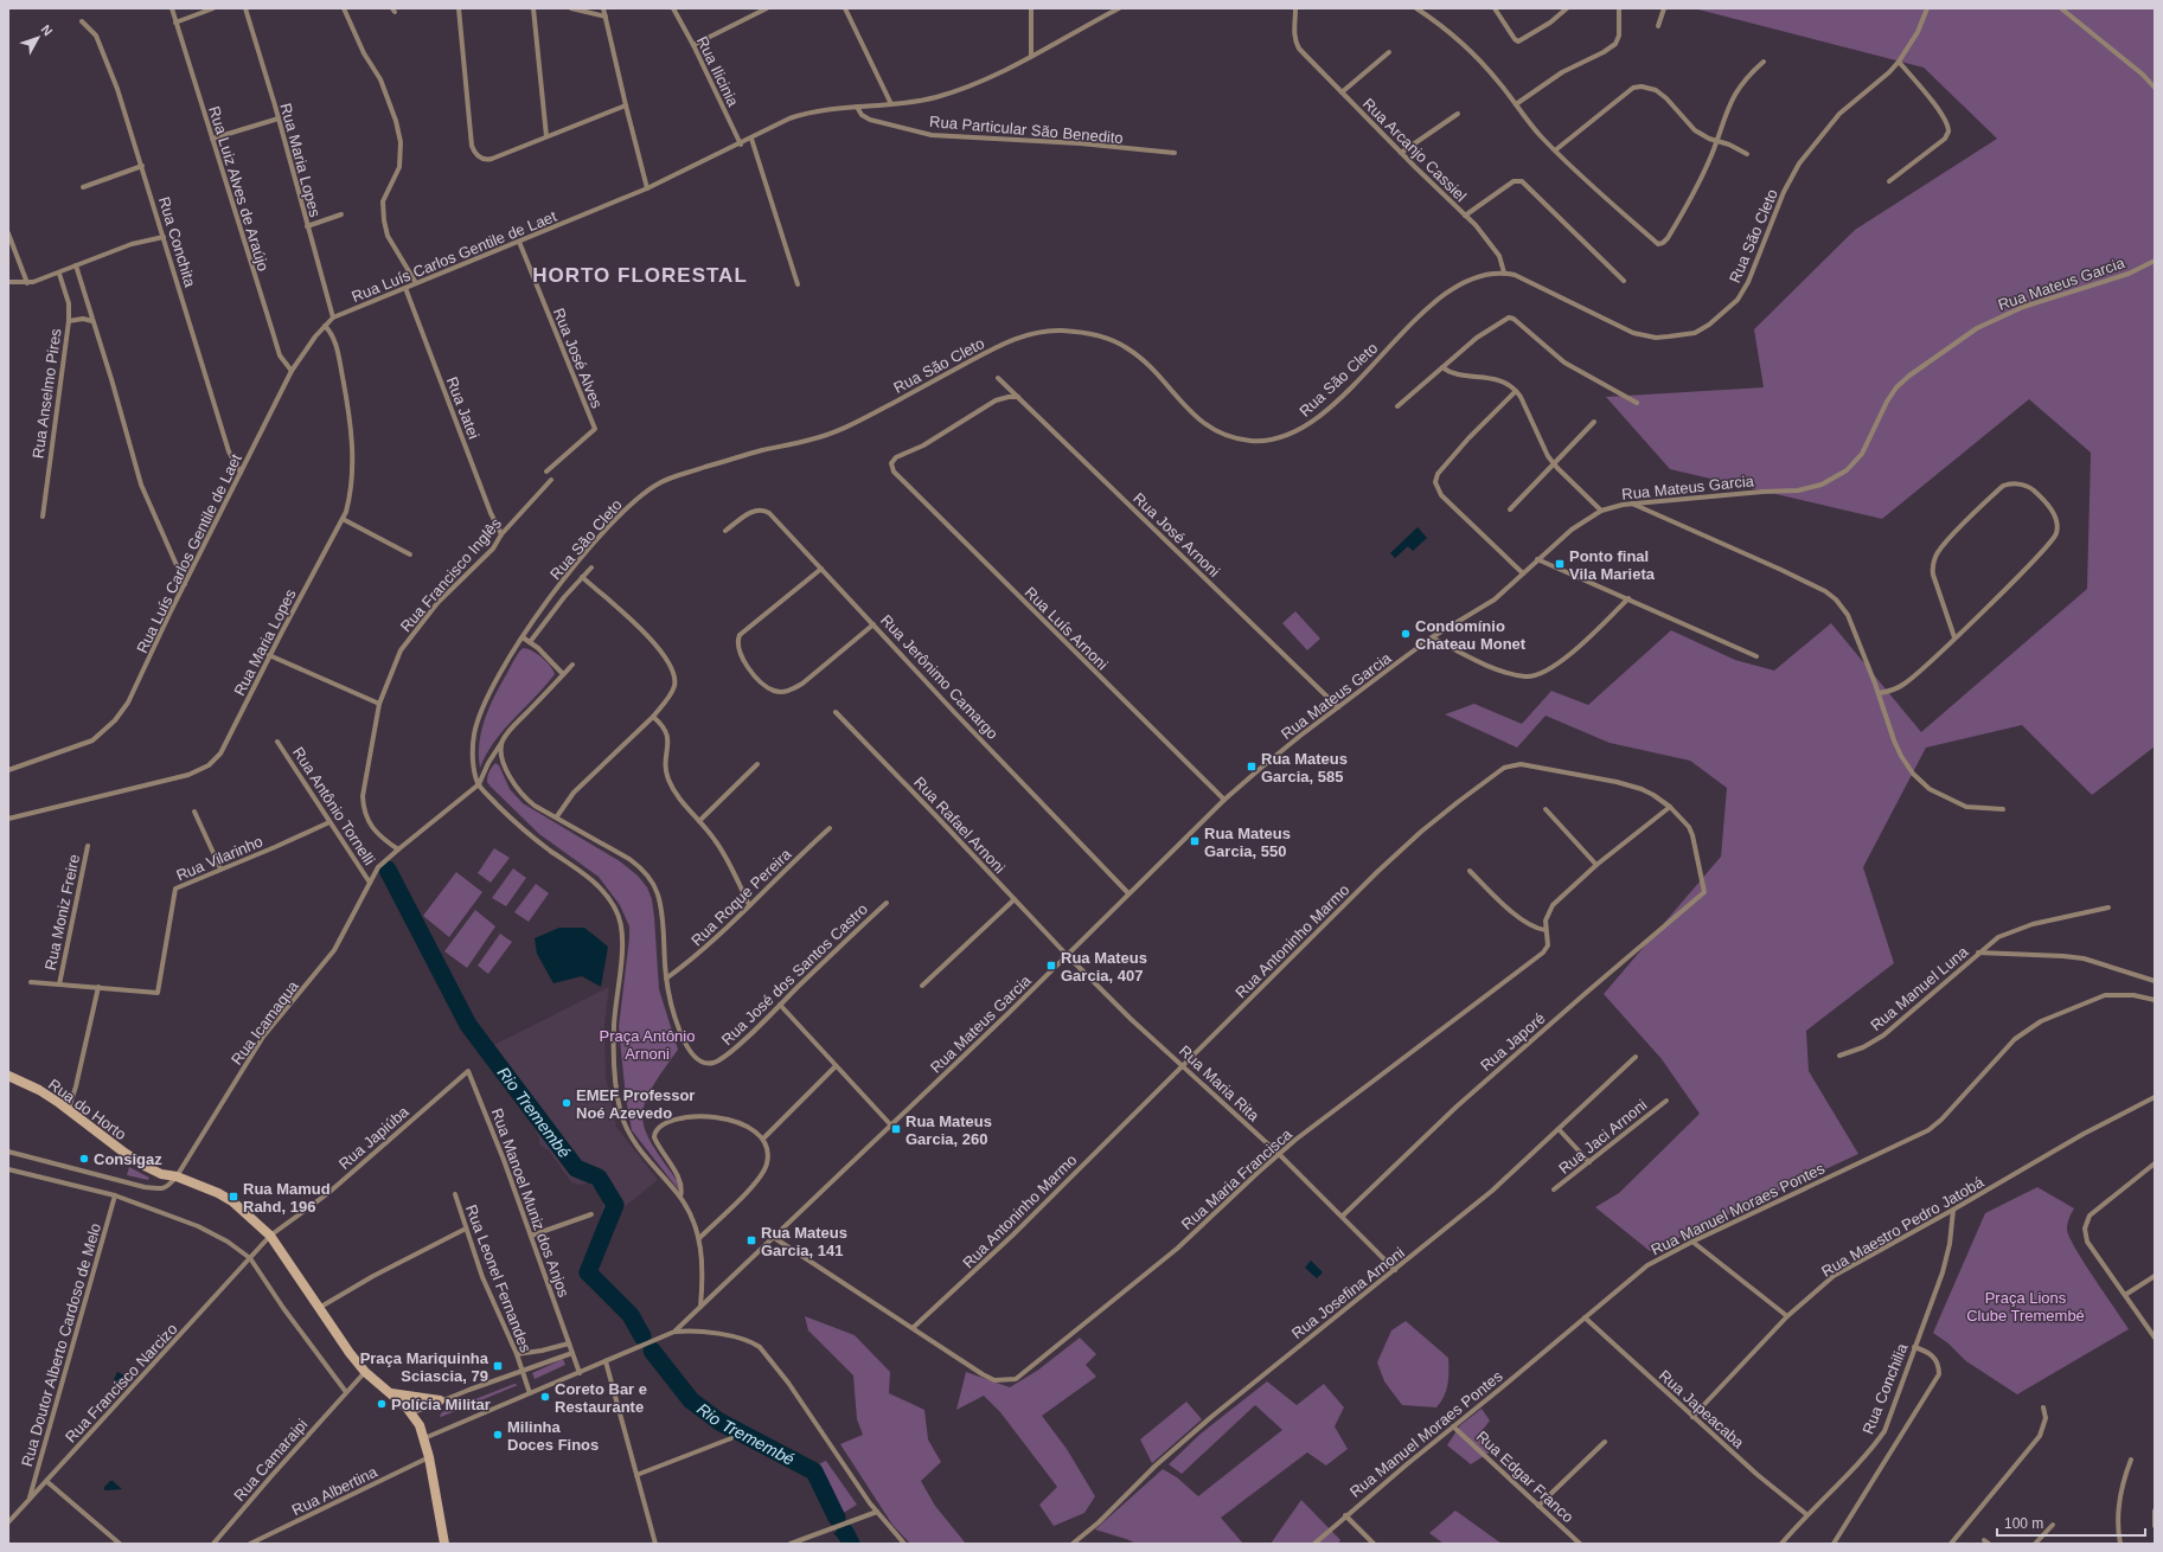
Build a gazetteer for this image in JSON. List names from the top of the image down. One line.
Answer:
{"streets":{"main road":["Rua do Horto"],"street":["Rua Ilicinia","Rua Particular São Benedito","Rua Arcanjo Cassiel","Rua Maria Lopes","Rua Luiz Alves de Araújo","Rua São Cleto","Rua Conchita","Rua Luís Carlos Gentile de Laet","Rua Mateus Garcia","Rua José Alves","Rua Anselmo Pires","Rua Jatei","Rua José Arnoni","Rua Francisco Inglês","Rua Luís Arnoni","Rua Jerônimo Camargo","Rua Antônio Tornelli","Rua Rafael Arnoni","Rua Vilarinho","Rua Roque Pereira","Rua Moniz Freire","Rua Antoninho Marmo","Rua José dos Santos Castro","Rua Manuel Luna","Rua Icamaqua","Rua Japoré","Rua Maria Rita","Rua Jaci Arnoni","Rua Japiúba","Rua Maria Francisca","Rua Manoel Muniz dos Anjos","Rua Manuel Moraes Pontes","Rua Maestro Pedro Jatobá","Rua Leonel Fernandes","Rua Josefina Arnoni","Rua Doutor Alberto Cardoso de Melo","Rua Francisco Narcizo","Rua Conchilia","Rua Japeacaba","Rua Camaraipi","Rua Edgar Franco","Rua Albertina"]},"crossings":[["Rua Ilicinia","Rua Luís Carlos Gentile de Laet"],["Rua Particular São Benedito","Rua Luís Carlos Gentile de Laet"],["Rua Arcanjo Cassiel","Rua São Cleto"],["Rua Maria Lopes","Rua Luís Carlos Gentile de Laet"],["Rua Luiz Alves de Araújo","Rua Luís Carlos Gentile de Laet"],["Rua São Cleto","Rua Icamaqua"],["Rua Conchita","Rua Luís Carlos Gentile de Laet"],["Rua Luís Carlos Gentile de Laet","Rua José Alves"],["Rua Luís Carlos Gentile de Laet","Rua Jatei"],["Rua Mateus Garcia","Rua José Arnoni"],["Rua Mateus Garcia","Rua Luís Arnoni"],["Rua Mateus Garcia","Rua Jerônimo Camargo"],["Rua Mateus Garcia","Rua Rafael Arnoni"],["Rua Mateus Garcia","Rua Maria Rita"],["Rua Mateus Garcia","Rua Maria Francisca"],["Rua Mateus Garcia","Rua Manoel Muniz dos Anjos"],["Rua Mateus Garcia","Rua Leonel Fernandes"],["Rua Jatei","Rua Francisco Inglês"],["Rua José Arnoni","Rua Luís Arnoni"],["Rua Francisco Inglês","Rua Icamaqua"],["Rua Antônio Tornelli","Rua Vilarinho"],["Rua Antônio Tornelli","Rua Icamaqua"],["Rua Rafael Arnoni","Rua Maria Rita"],["Rua Roque Pereira","Rua José dos Santos Castro"],["Rua Antoninho Marmo","Rua Japoré"],["Rua Antoninho Marmo","Rua Maria Rita"],["Rua Antoninho Marmo","Rua Maria Francisca"],["Rua Icamaqua","Rua do Horto"],["Rua Japoré","Rua Maria Rita"],["Rua Maria Rita","Rua Maria Francisca"],["Rua Maria Rita","Rua Josefina Arnoni"],["Rua do Horto","Rua Japiúba"],["Rua do Horto","Rua Camaraipi"],["Rua Japiúba","Rua Manoel Muniz dos Anjos"],["Rua Japiúba","Rua Francisco Narcizo"],["Rua Manuel Moraes Pontes","Rua Japeacaba"],["Rua Manuel Moraes Pontes","Rua Edgar Franco"],["Rua Maestro Pedro Jatobá","Rua Conchilia"],["Rua Maestro Pedro Jatobá","Rua Japeacaba"],["Rua Doutor Alberto Cardoso de Melo","Rua Francisco Narcizo"],["Rua Conchilia","Rua Japeacaba"]],"districts":["HORTO FLORESTAL"],"water":["Rio Tremembé"],"parks":["Praça Antônio Arnoni","Praça Lions Clube Tremembé"],"places":{"transit":["Ponto final Vila Marieta","Rua Mateus Garcia, 585","Rua Mateus Garcia, 550","Rua Mateus Garcia, 407","Rua Mateus Garcia, 260","Rua Mamud Rahd, 196","Rua Mateus Garcia, 141","Praça Mariquinha Sciascia, 79"],"other":["Condomínio Chateau Monet","EMEF Professor Noé Azevedo","Consigaz","Coreto Bar e Restaurante","Polícia Militar","Milinha Doces Finos"]},"scale_bar":"100 m","north":"top right"}
